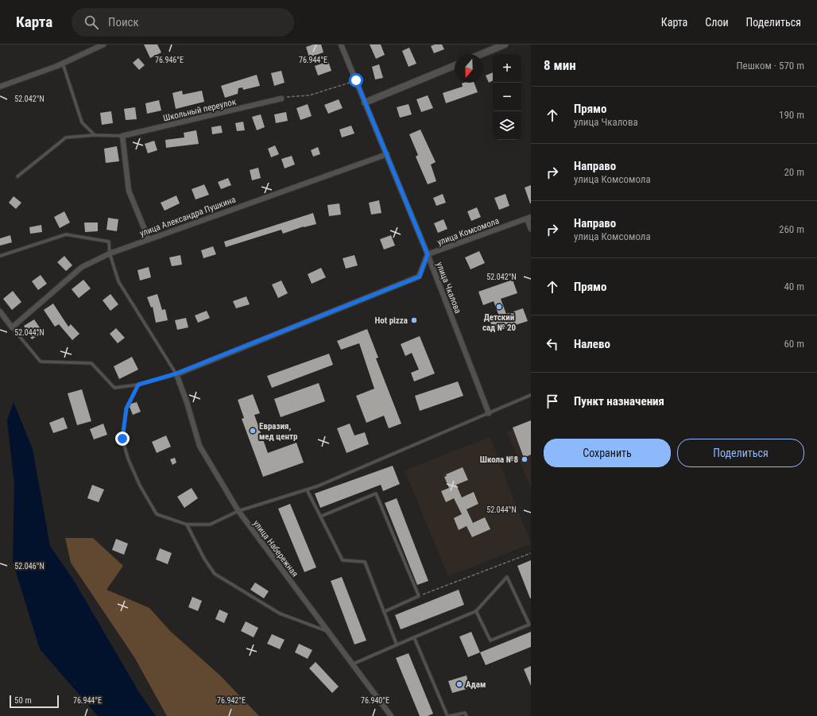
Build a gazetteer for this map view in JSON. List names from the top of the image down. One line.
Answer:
{"streets":{"street":["Школьный переулок","улица Александра Пушкина","улица Комсомола","улица Чкалова","улица Набережная"]},"crossings":[["улица Александра Пушкина","улица Чкалова"],["улица Комсомола","улица Чкалова"]],"places":["Детский сад № 20","Hot pizza","Евразия, мед центр","Школа №8","Адам"],"scale_bar":"50 m","north":"bottom","page":{"header":"Карта","search":"Поиск","nav":["Карта","Слои","Поделиться"],"heading":["8 мин","Пешком · 570 m"],"map_buttons":["+","−"],"list":[["Прямо","улица Чкалова","190 m"],["Направо","улица Комсомола","20 m"],["Направо","улица Комсомола","260 m"],["Прямо","40 m"],["Налево","60 m"],"Пункт назначения"],"buttons":["Сохранить","Поделиться"],"scale":"50 m"},"coordinates":["76.946°E","76.944°E","52.042°N","52.044°N","52.046°N","76.942°E","76.940°E"]}
